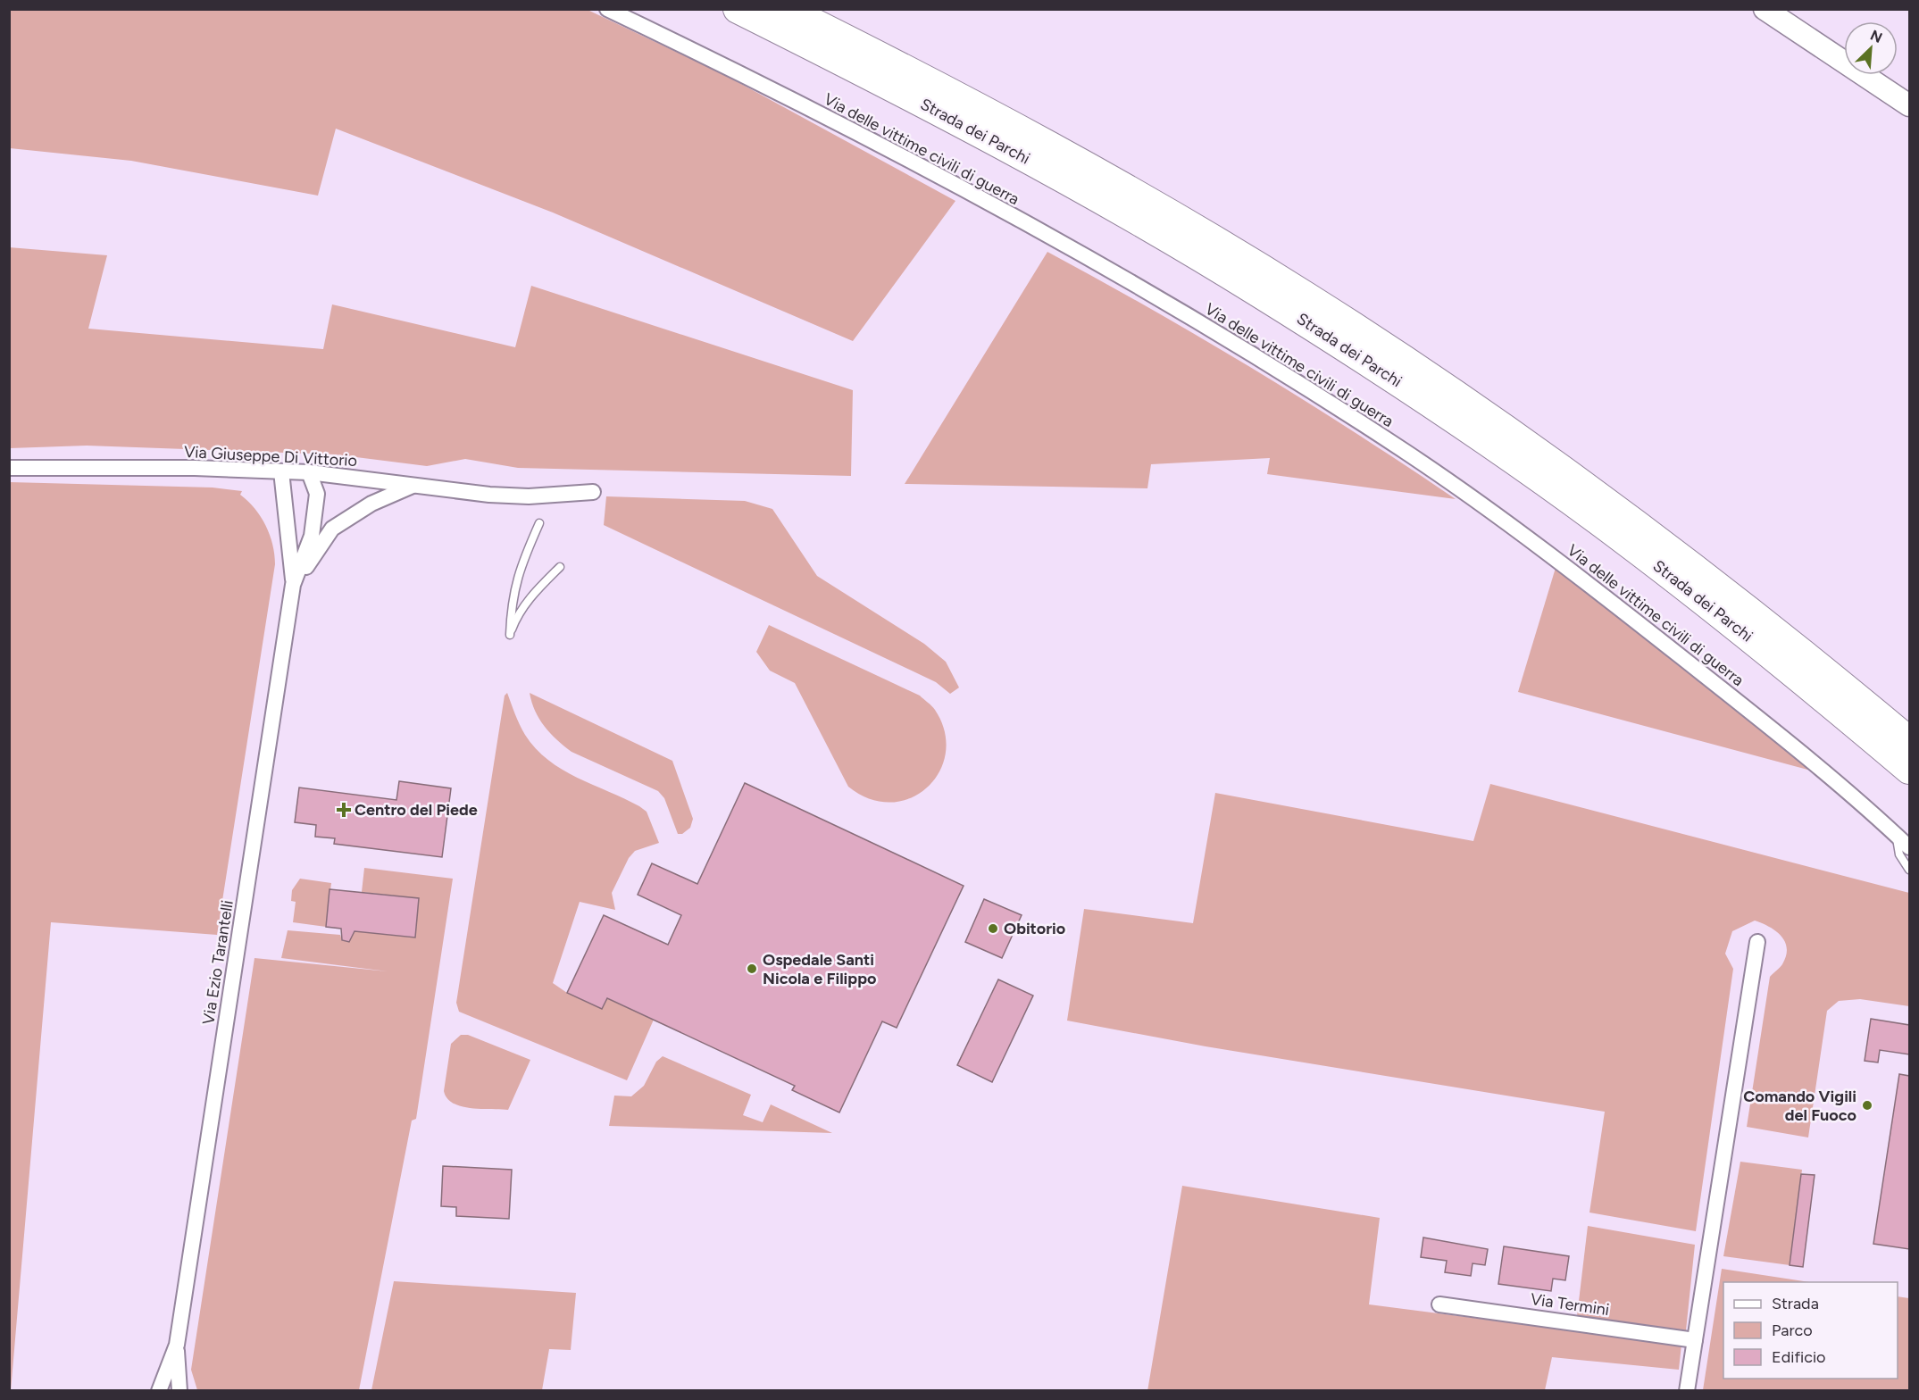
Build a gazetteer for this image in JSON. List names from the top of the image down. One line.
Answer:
{"streets":{"highway":["Strada dei Parchi"],"street":["Via delle vittime civili di guerra","Via Giuseppe Di Vittorio","Via Ezio Tarantelli","Via Termini"]},"places":{"health":["Centro del Piede"],"other":["Obitorio","Ospedale Santi Nicola e Filippo","Comando Vigili del Fuoco"]},"legend":["Strada","Parco","Edificio"],"north":"top right"}
